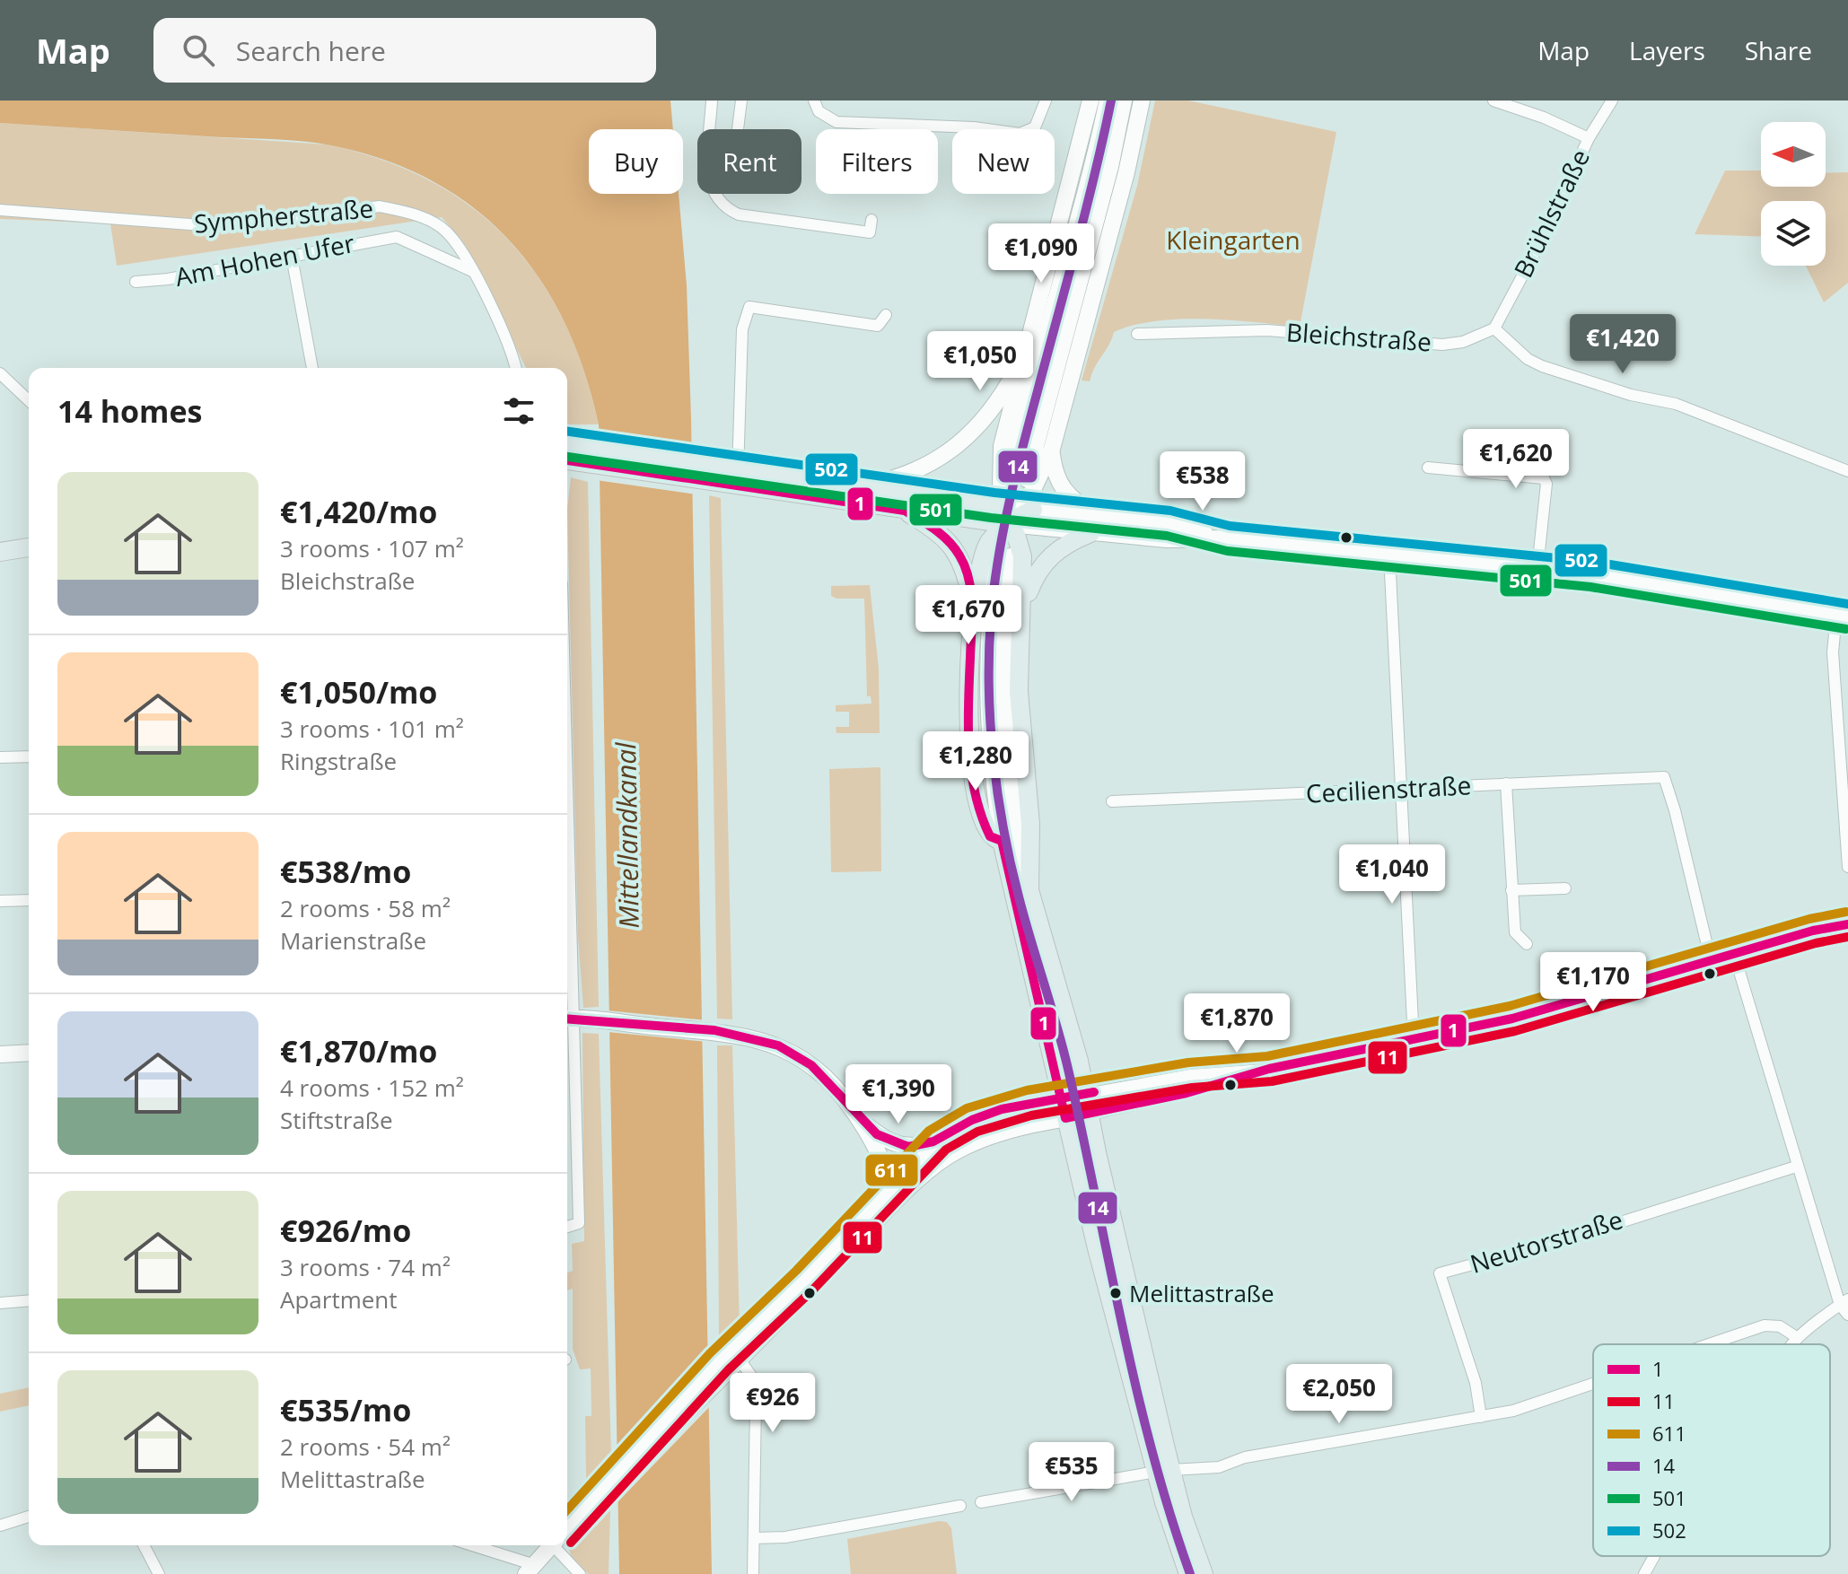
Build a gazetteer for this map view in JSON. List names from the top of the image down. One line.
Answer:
{"streets":{"street":["Brühlstraße","Sympherstraße","Am Hohen Ufer","Bleichstraße","Cecilienstraße","Neutorstraße"]},"crossings":[["Brühlstraße","Bleichstraße"],["Sympherstraße","Am Hohen Ufer"]],"water":["Mittellandkanal"],"parks":["Kleingarten"],"places":["Melittastraße"],"lines":["transit line 14","transit line 502","transit line 501","transit line 1","transit line 611","transit line 11"],"legend":["1","11","611","14","501","502"],"north":"left","page":{"header":"Map","search":"Search here","nav":["Map","Layers","Share"],"chip":["Buy","Rent","Filters","New"],"price":["€1,090","€1,420","€1,050","€1,620","€538","€1,670","€1,280","€1,040","€1,170","€1,870","€1,390","€2,050","€926","€535"],"heading":"14 homes","list":[{"name":"€1,420/mo","note":"3 rooms · 107 m² · Bleichstraße"},{"name":"€1,050/mo","note":"3 rooms · 101 m² · Ringstraße"},{"name":"€538/mo","note":"2 rooms · 58 m² · Marienstraße"},{"name":"€1,870/mo","note":"4 rooms · 152 m² · Stiftstraße"},{"name":"€926/mo","note":"3 rooms · 74 m² · Apartment"},{"name":"€535/mo","note":"2 rooms · 54 m² · Melittastraße"}]}}
